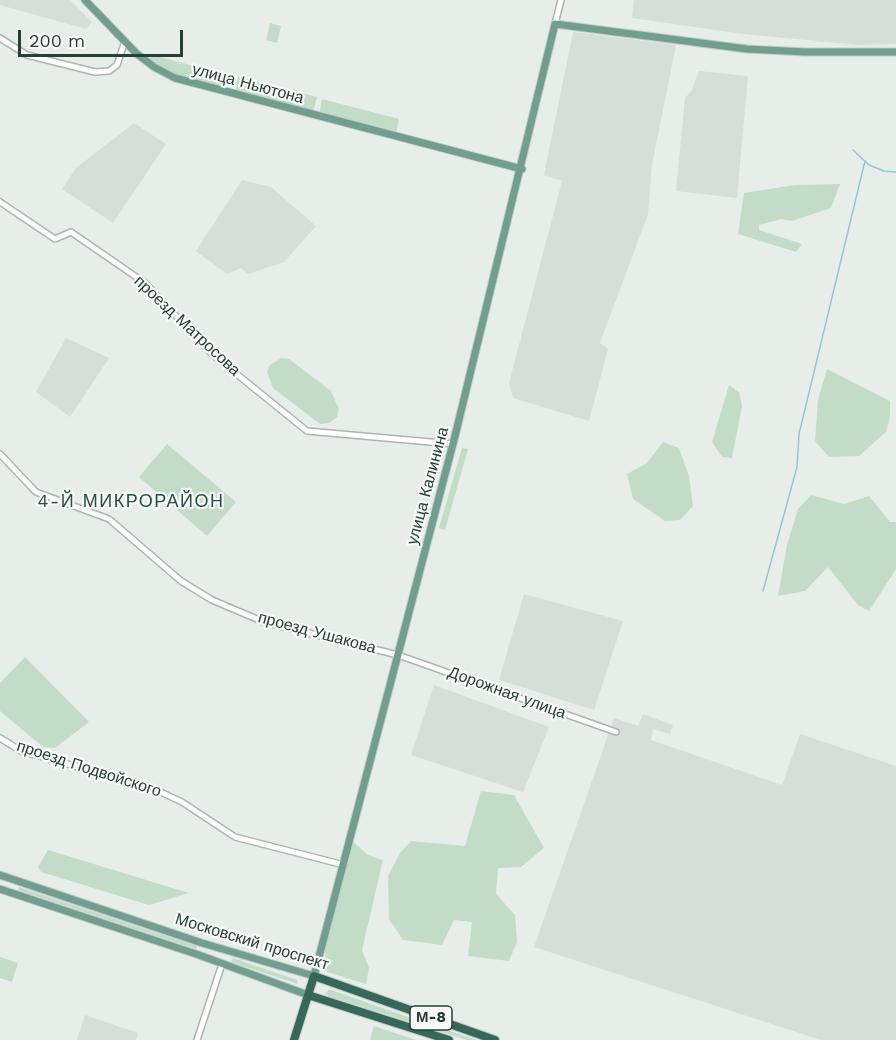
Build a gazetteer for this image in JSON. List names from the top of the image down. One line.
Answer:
{"streets":{"highway":["Московский проспект","М-8"],"main road":["улица Ньютона","улица Калинина"],"street":["проезд Матросова","проезд Ушакова","Дорожная улица","проезд Подвойского"]},"crossings":[["улица Ньютона","улица Калинина"],["проезд Матросова","улица Калинина"],["улица Калинина","проезд Ушакова"],["улица Калинина","Дорожная улица"],["улица Калинина","проезд Подвойского"],["улица Калинина","Московский проспект"],["проезд Ушакова","Дорожная улица"]],"districts":["4-Й МИКРОРАЙОН"],"scale_bar":"200 m"}
